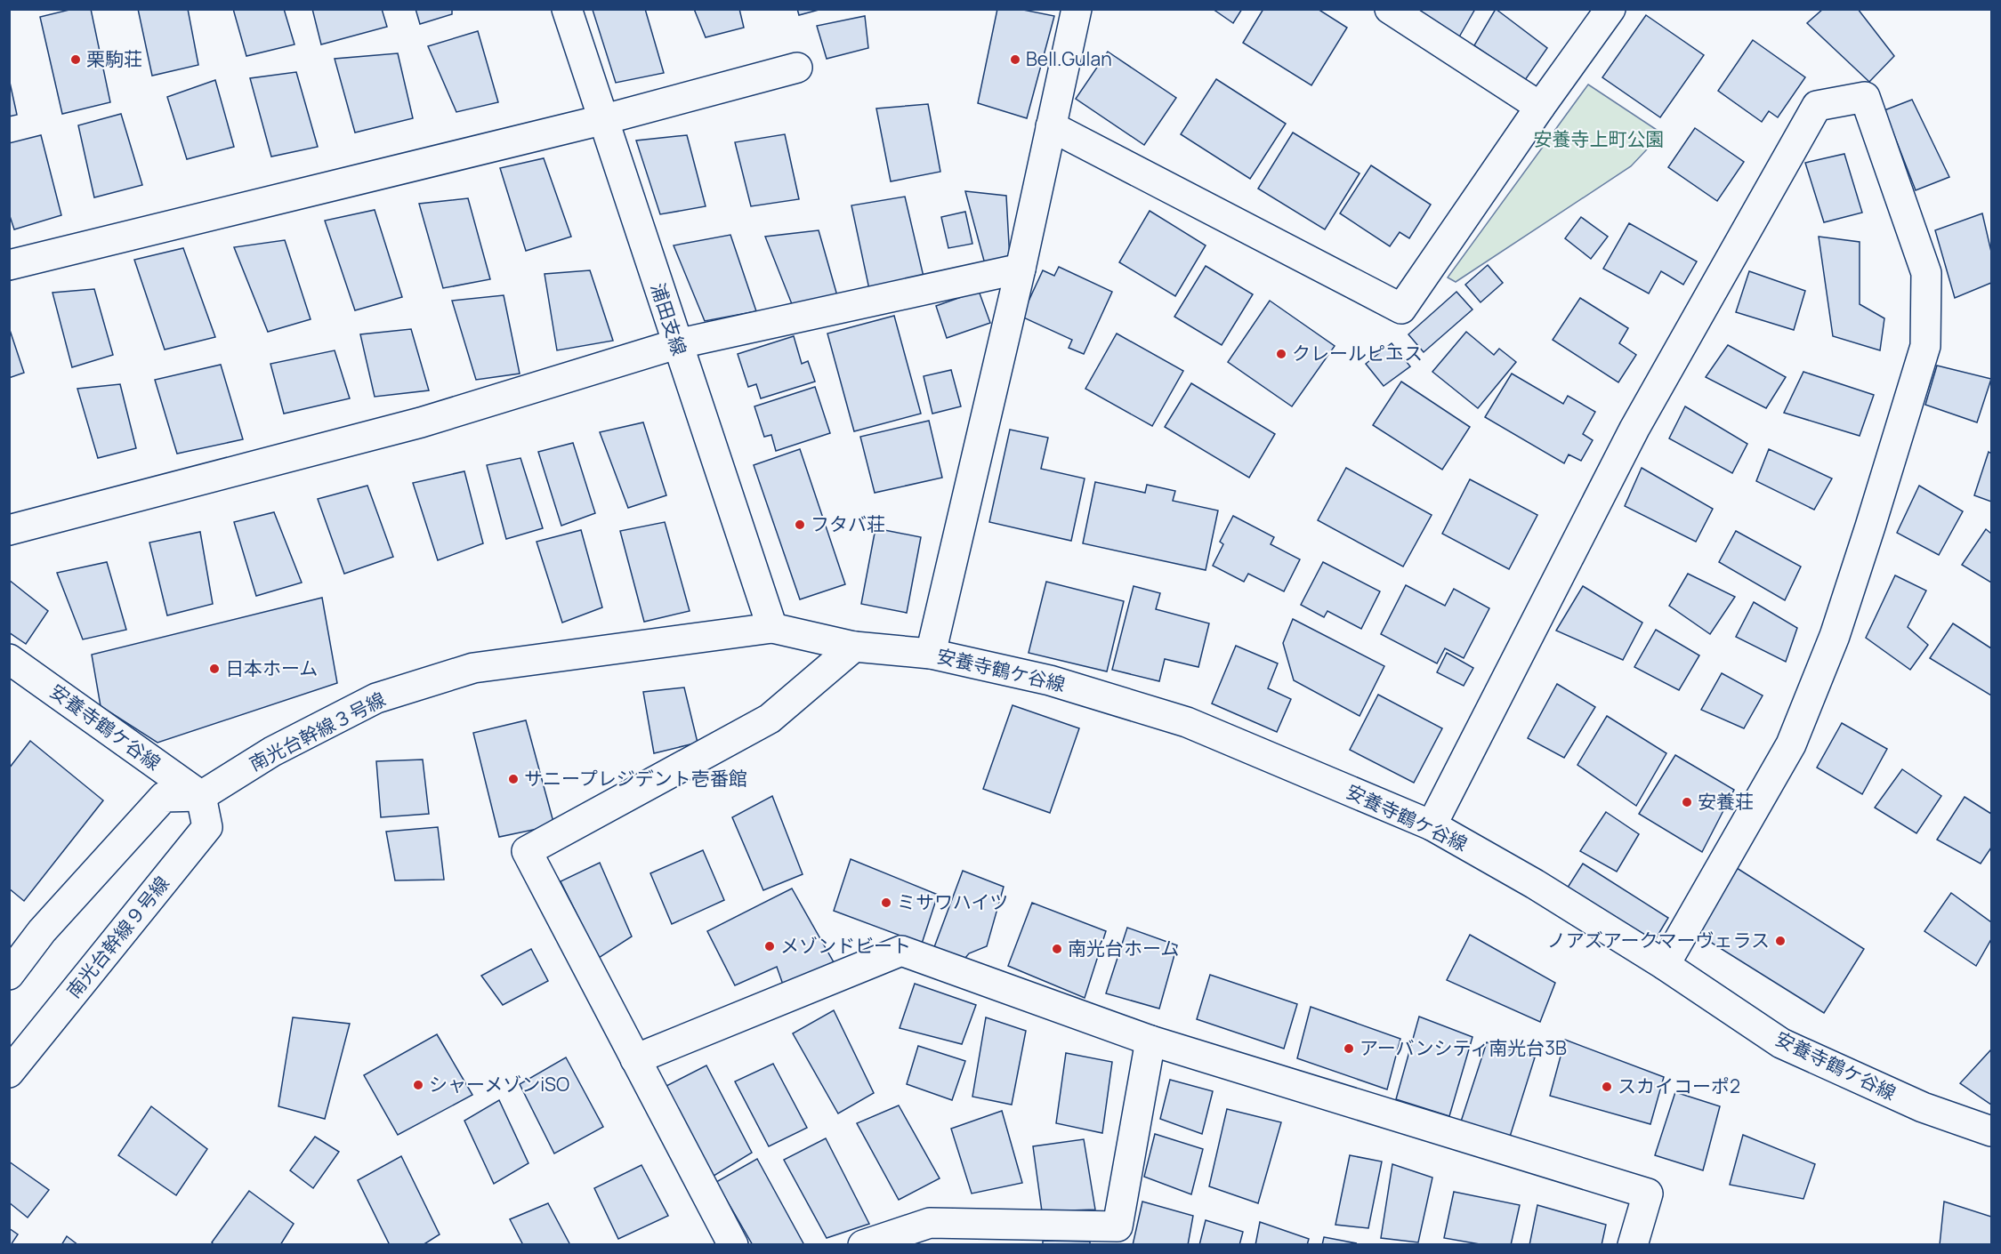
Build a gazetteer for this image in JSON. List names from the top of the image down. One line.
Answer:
{"streets":{"street":["浦田支線","安養寺鶴ケ谷線","南光台幹線３号線","南光台幹線９号線"]},"crossings":[["浦田支線","安養寺鶴ケ谷線"],["浦田支線","南光台幹線３号線"],["安養寺鶴ケ谷線","南光台幹線３号線"],["安養寺鶴ケ谷線","南光台幹線９号線"],["南光台幹線３号線","南光台幹線９号線"]],"parks":["安養寺上町公園"],"places":["栗駒荘","Bell.Gulan","クレールピエス","フタバ荘","日本ホーム","サニープレジデント壱番館","安養荘","ミサワハイツ","ノアズアークマーヴェラス","メゾンドビート","南光台ホーム","アーバンシティ南光台3B","シャーメゾンiSO","スカイコーポ2"]}
